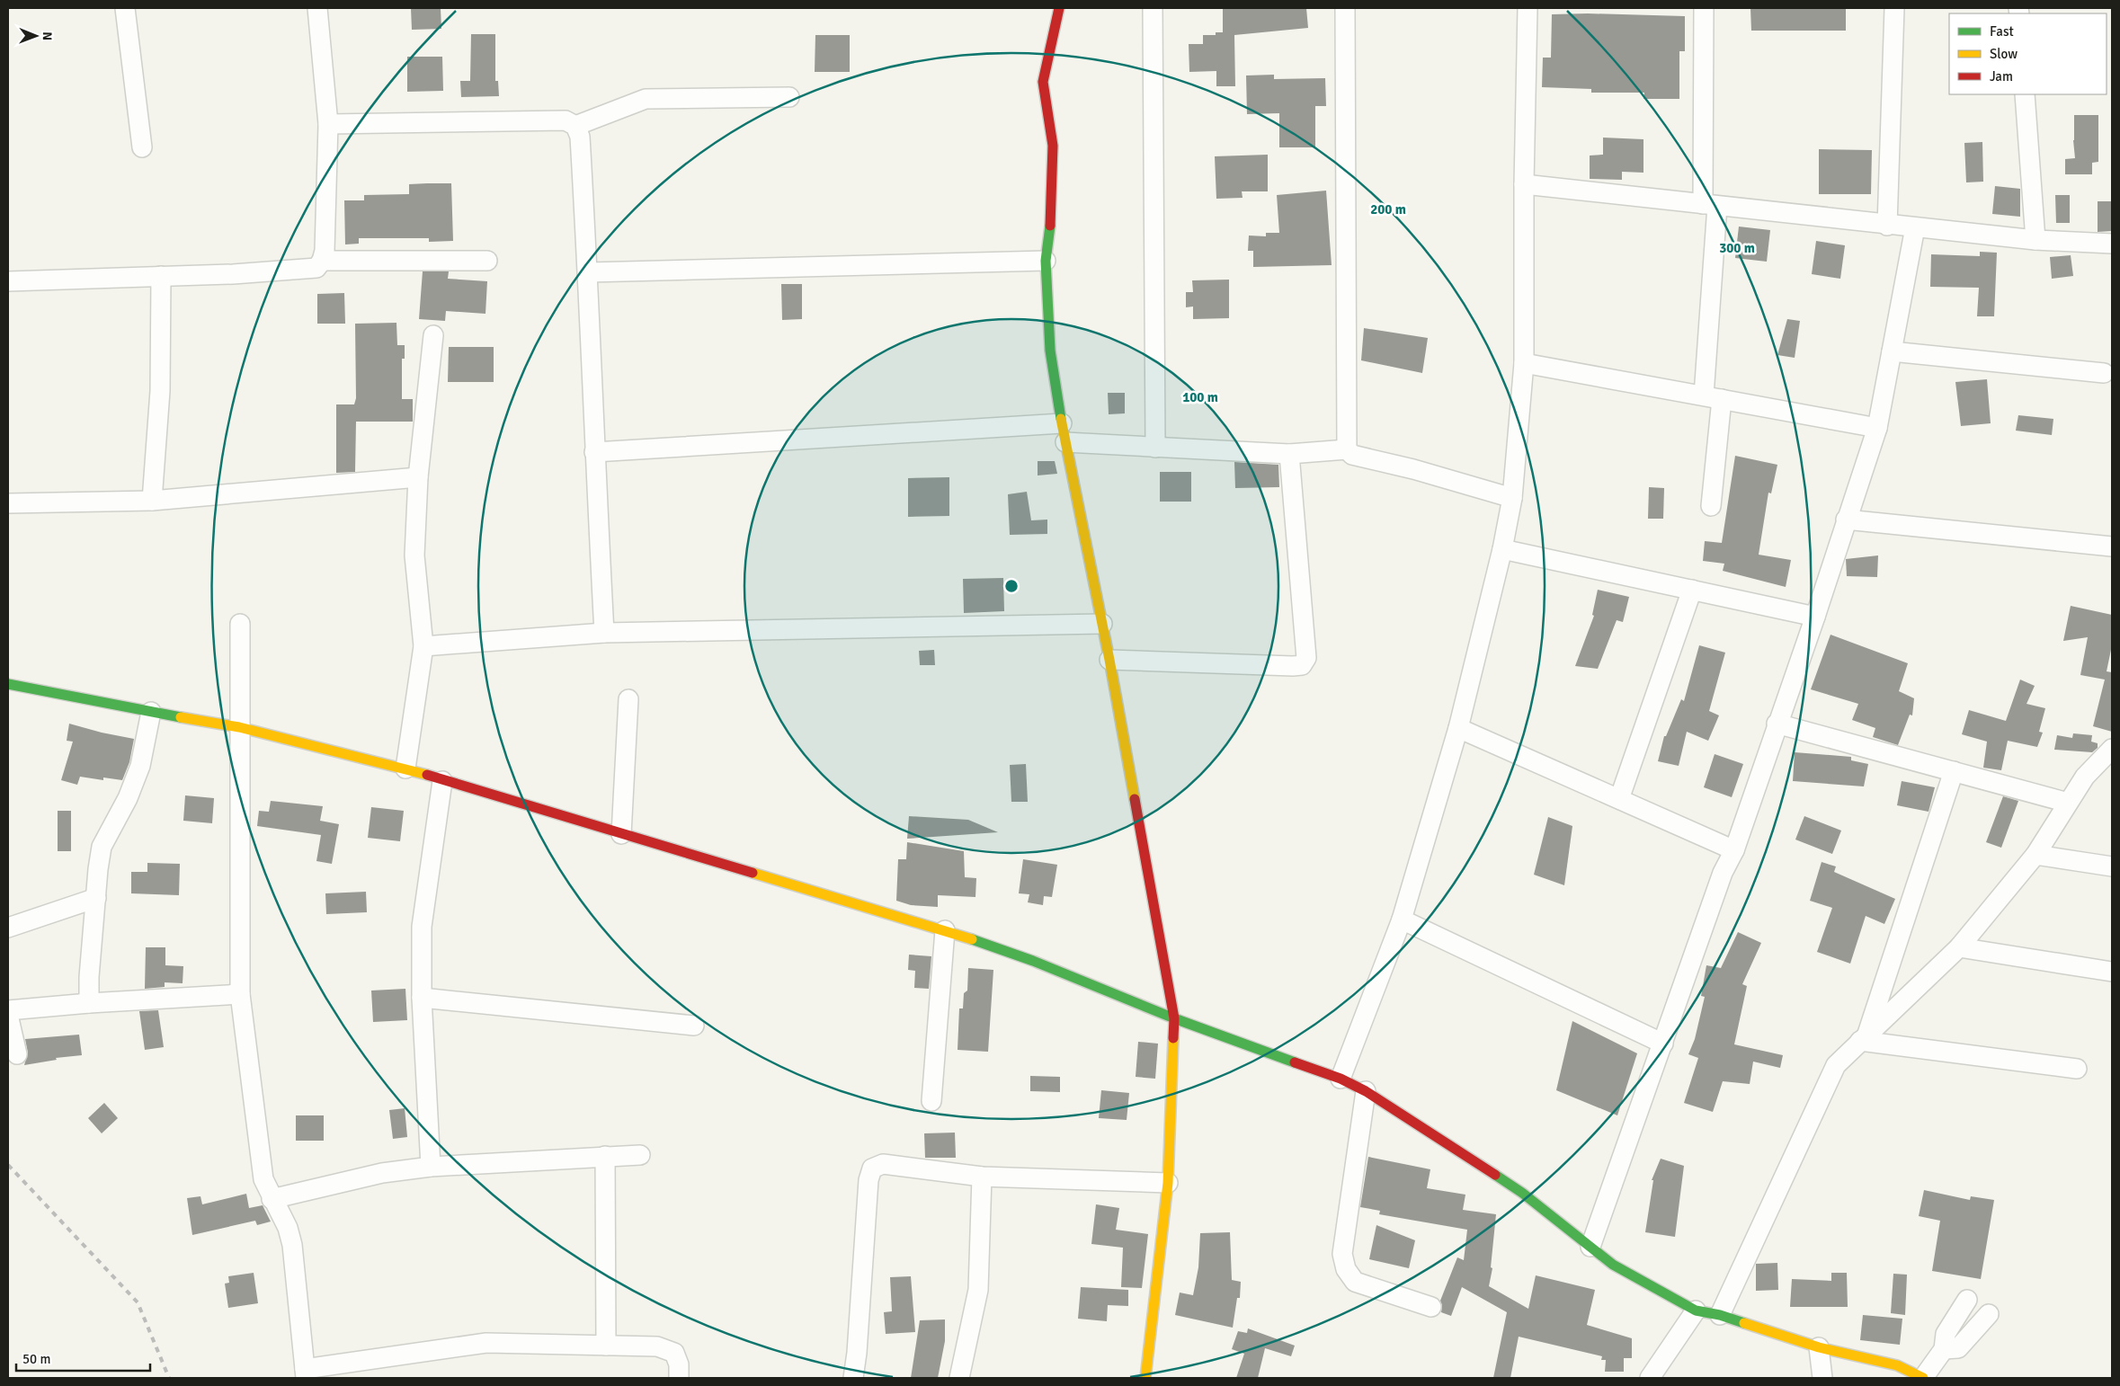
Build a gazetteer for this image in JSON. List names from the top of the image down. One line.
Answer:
{"legend":["Fast","Slow","Jam"],"scale_bar":"50 m","north":"right","rings":["200 m","300 m","100 m"]}
